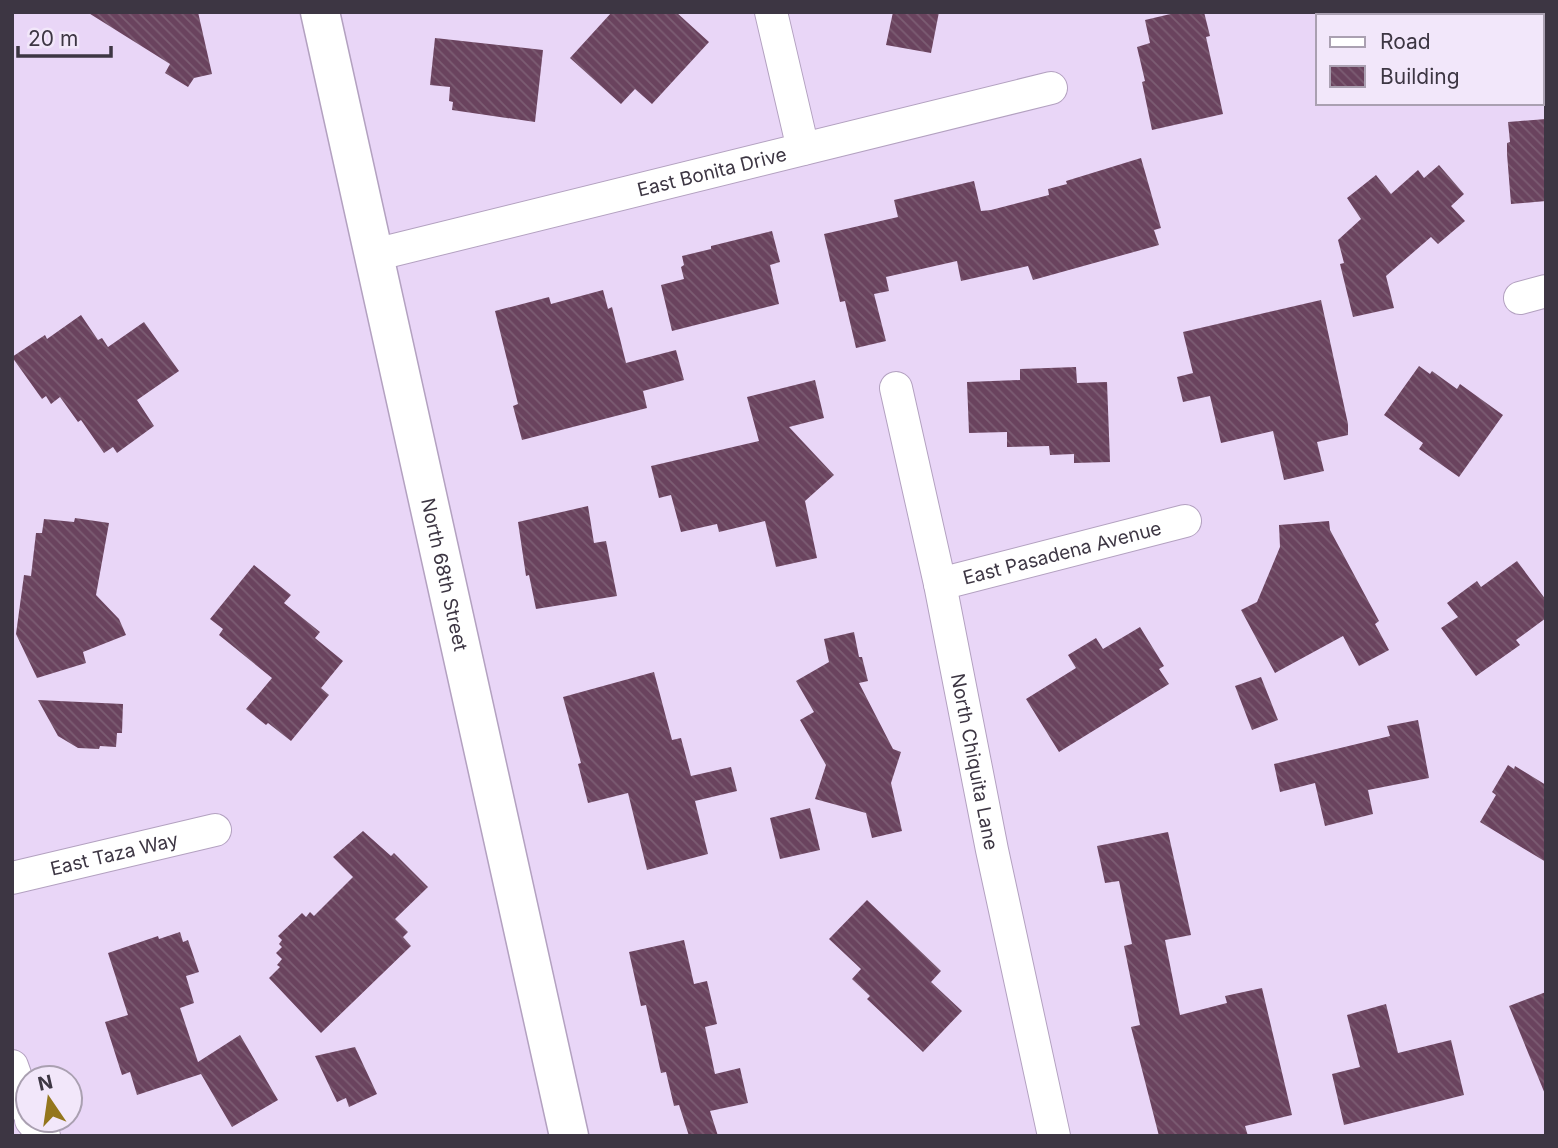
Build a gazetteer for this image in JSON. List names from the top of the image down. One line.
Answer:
{"streets":{"street":["East Bonita Drive","East Pasadena Avenue","North 68th Street","North Chiquita Lane","East Taza Way"]},"crossings":[["East Bonita Drive","North 68th Street"],["East Pasadena Avenue","North Chiquita Lane"]],"legend":["Road","Building"],"scale_bar":"20 m","north":"top"}
